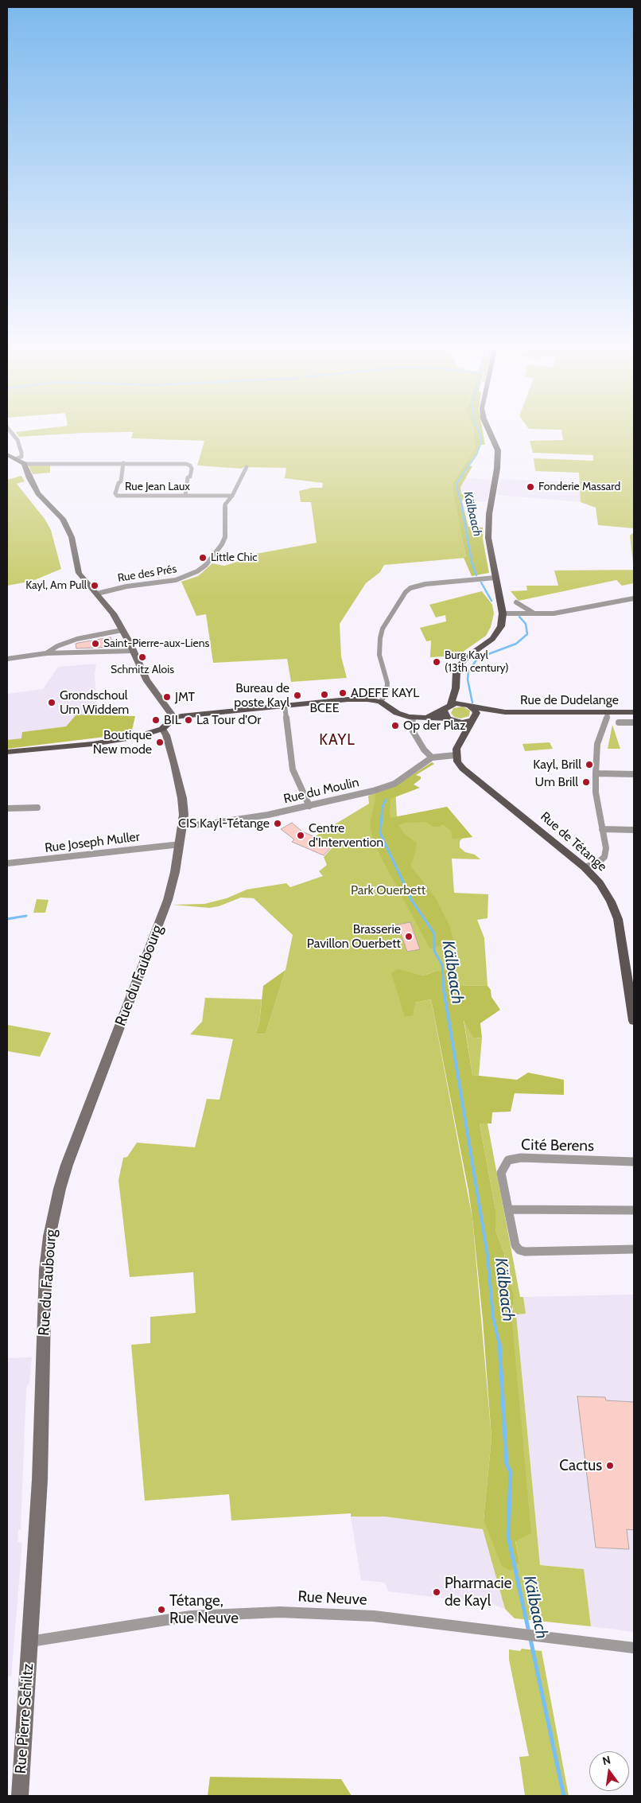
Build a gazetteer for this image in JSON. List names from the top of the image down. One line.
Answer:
{"streets":{"main road":["Rue de Dudelange","Rue de Tétange","Rue du Faubourg","Rue Pierre Schiltz"],"street":["Rue Jean Laux","Rue des Prés","Rue du Moulin","Rue Joseph Muller","Cité Berens","Rue Neuve"]},"crossings":[["Rue Jean Laux","Rue des Prés"],["Rue du Moulin","Rue de Tétange"],["Rue du Moulin","Rue du Faubourg"],["Rue Joseph Muller","Rue du Faubourg"],["Rue du Faubourg","Rue Neuve"],["Rue du Faubourg","Rue Pierre Schiltz"],["Rue Neuve","Rue Pierre Schiltz"]],"districts":["KAYL"],"water":["Kälbaach"],"parks":["Park Ouerbett"],"places":["Fonderie Massard","Little Chic","Kayl, Am Pull","Saint-Pierre-aux-Liens","Schmitz Alois","Burg Kayl (13th century)","ADEFE KAYL","BCEE","Bureau de poste Kayl","JMT","Grondschoul Um Widdem","BIL","La Tour d'Or","Op der Plaz","Boutique New mode","Kayl, Brill","Um Brill","CIS Kayl-Tétange","Centre d'Intervention","Brasserie Pavillon Ouerbett","Cactus","Pharmacie de Kayl","Tétange, Rue Neuve"],"north":"top"}
